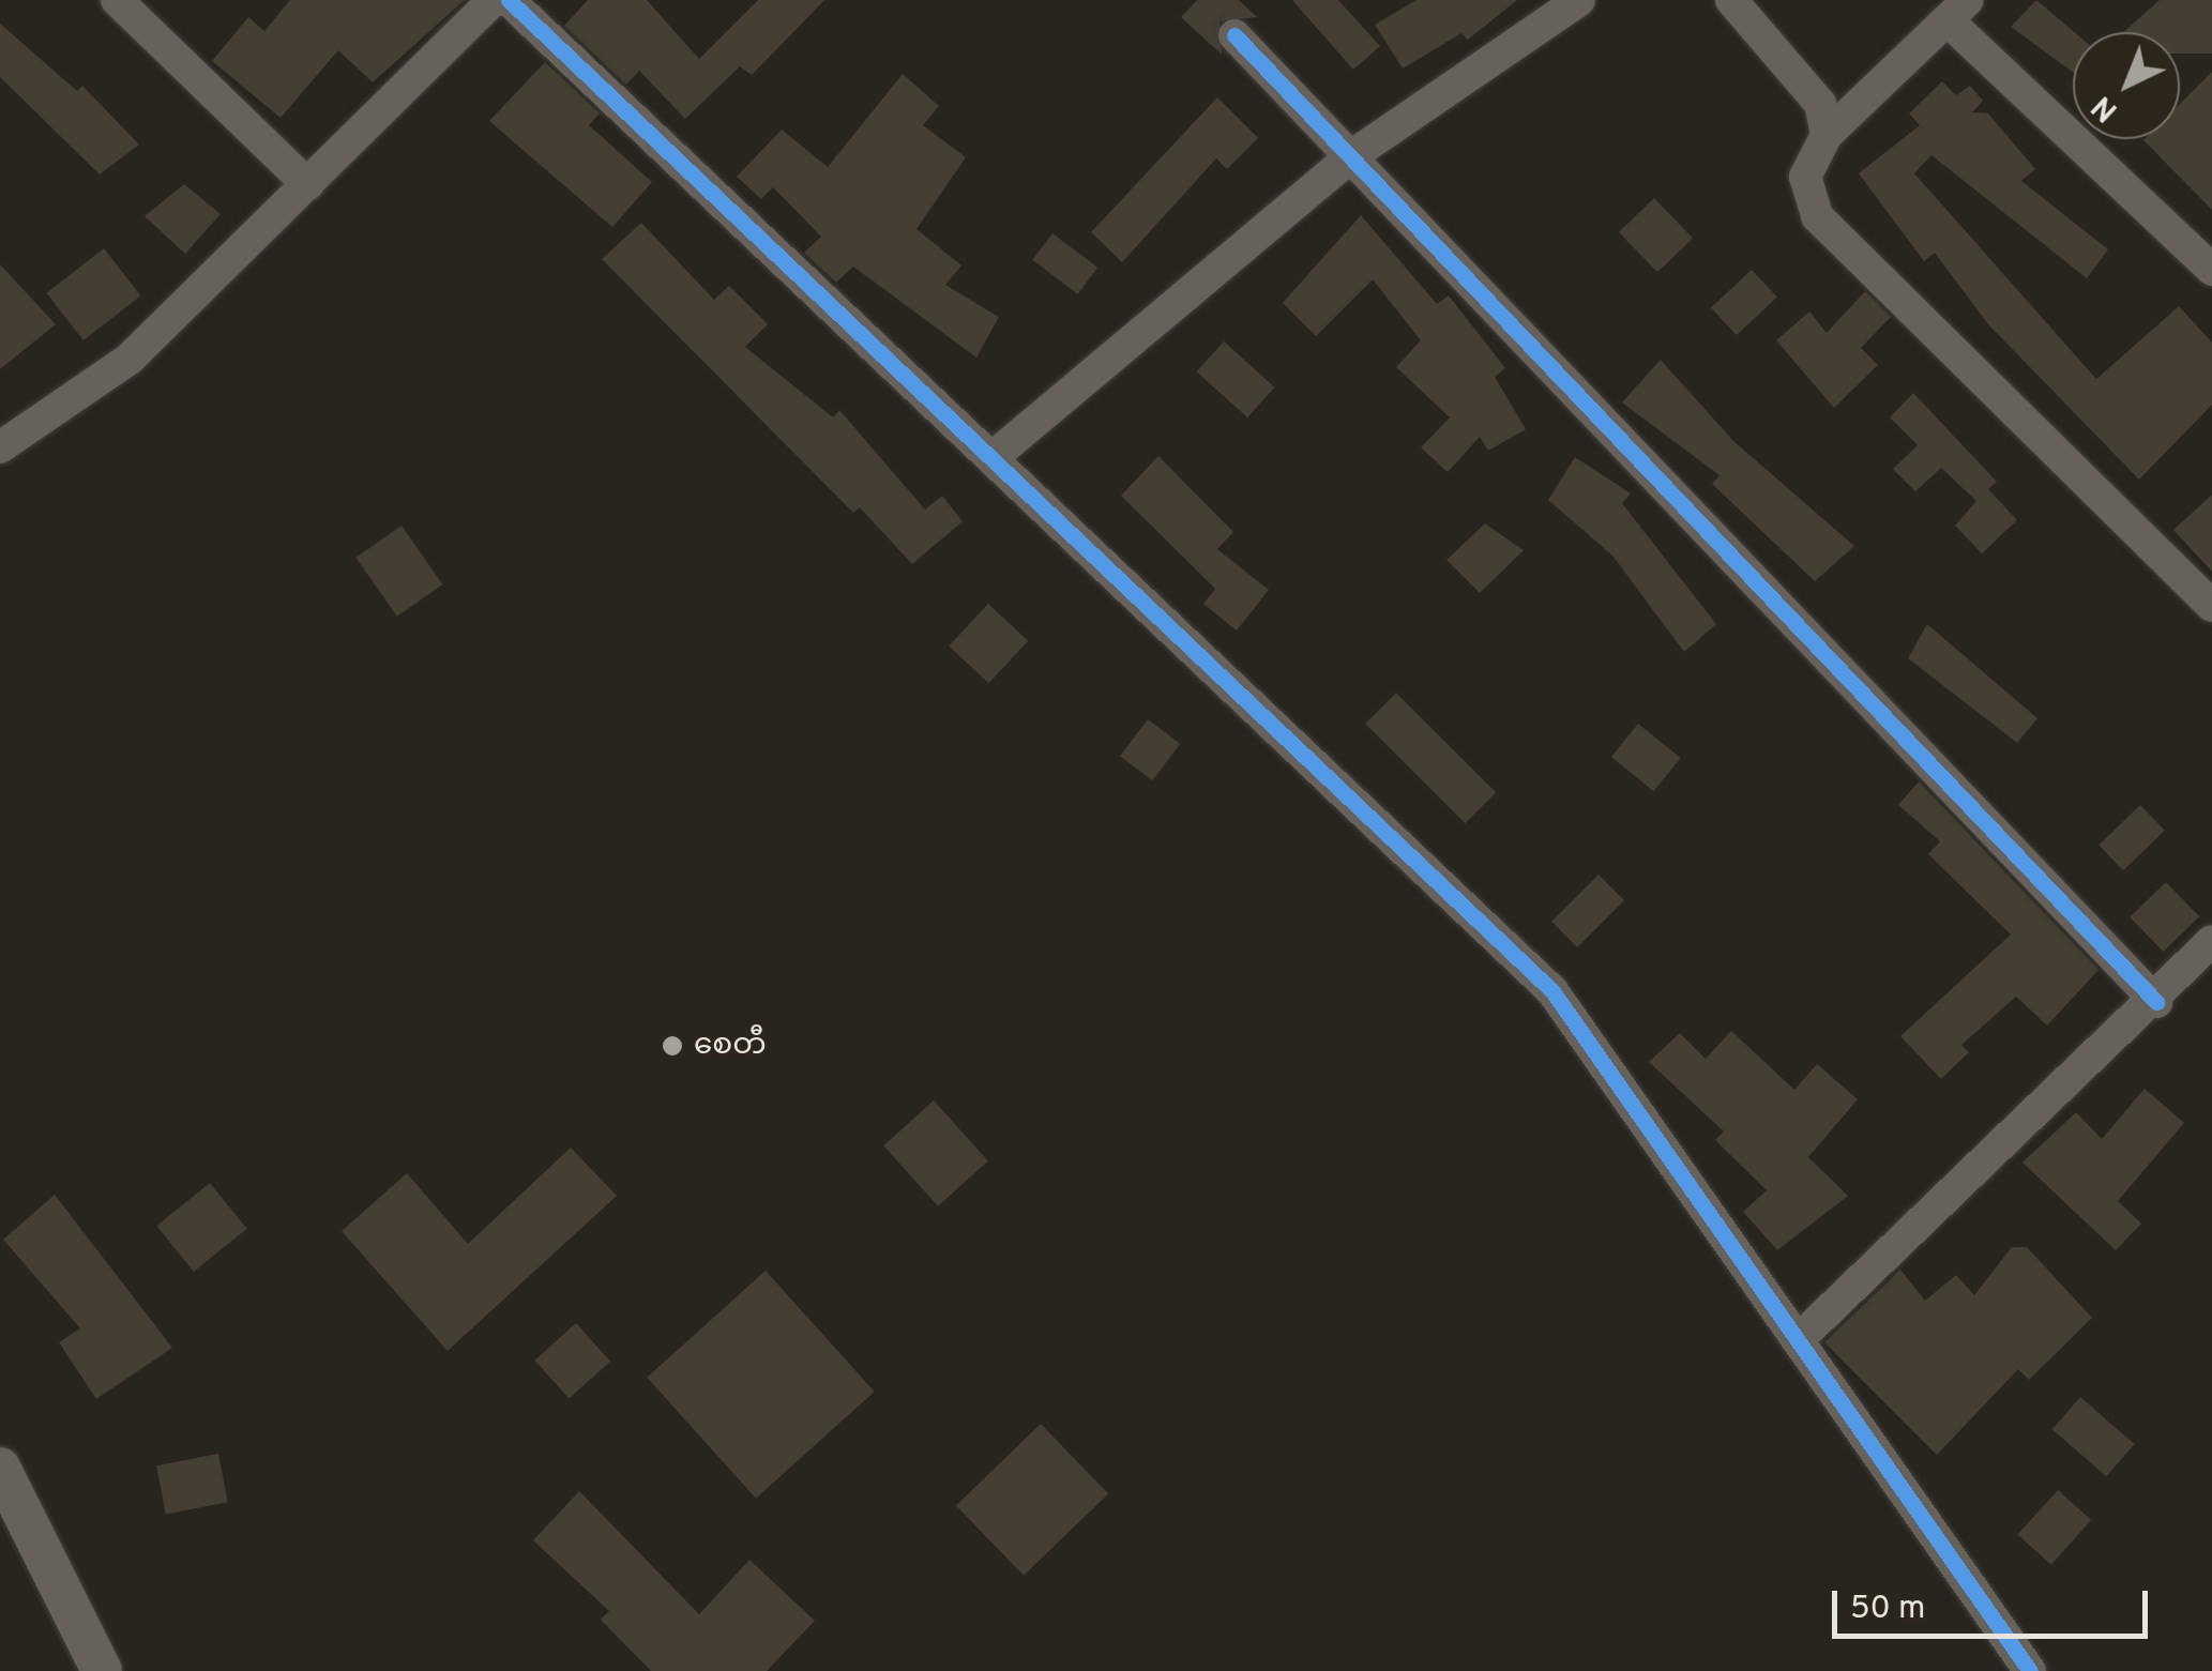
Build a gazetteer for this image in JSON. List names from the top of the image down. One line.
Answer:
{"places":["စေတီ"],"scale_bar":"50 m","north":"bottom left"}
